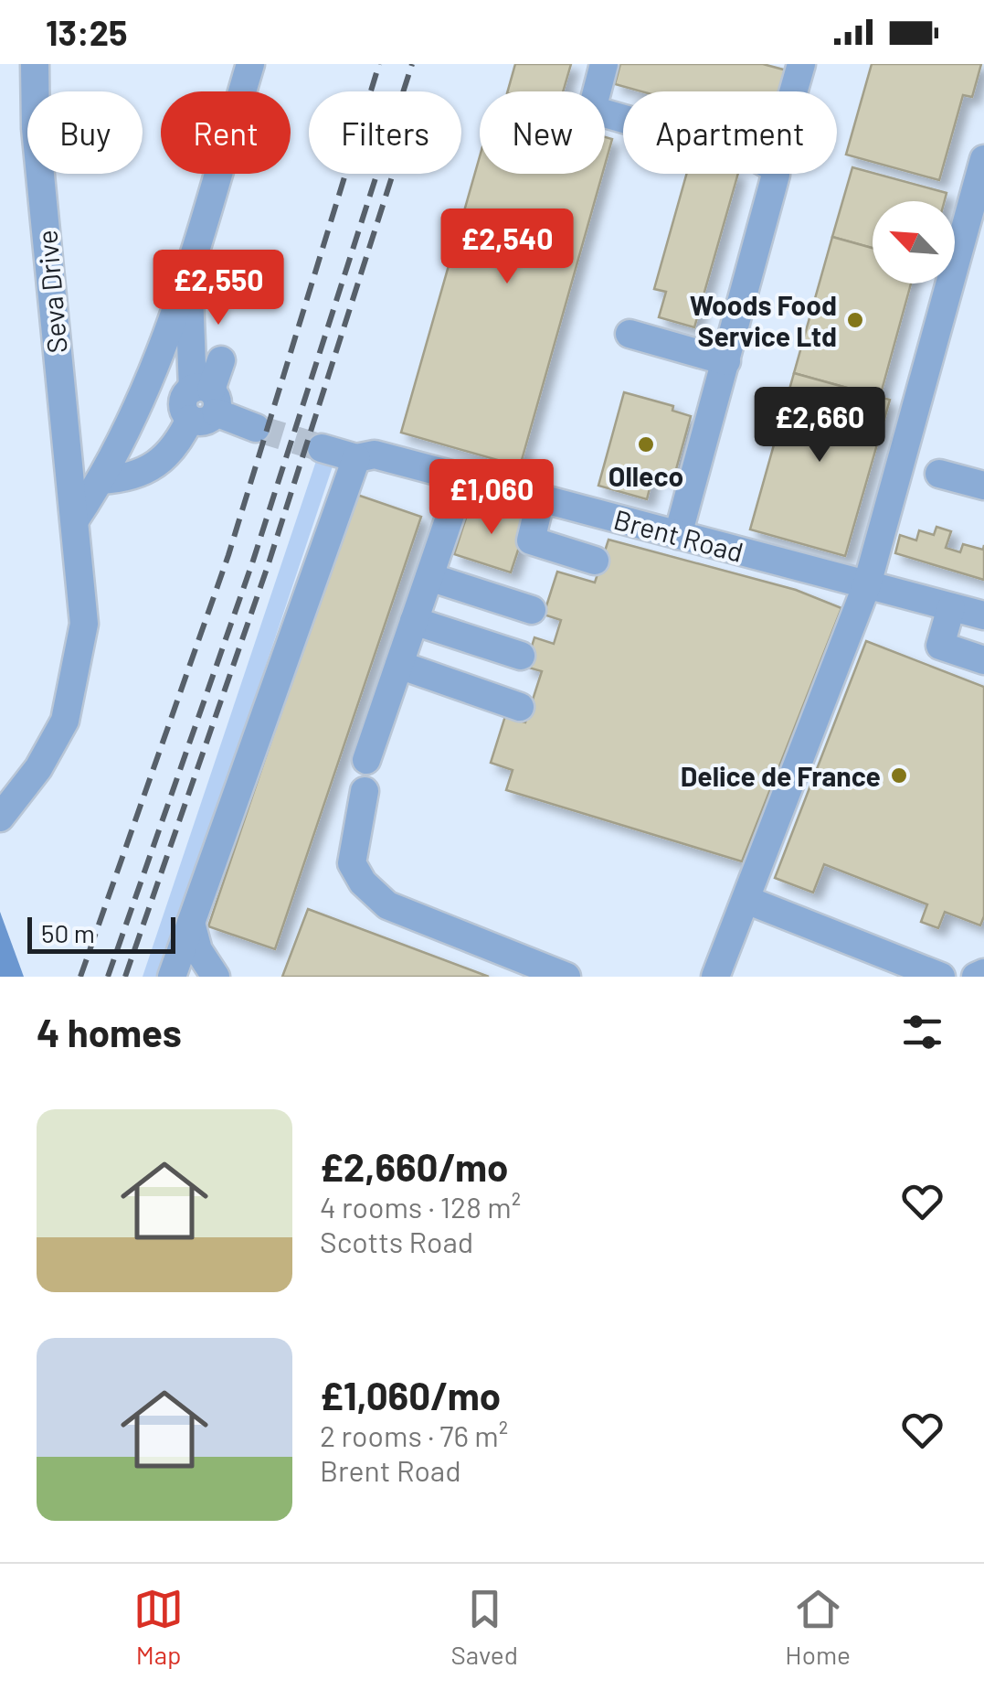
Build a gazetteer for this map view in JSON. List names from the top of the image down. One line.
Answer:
{"streets":{"street":["Seva Drive","Brent Road"]},"places":["Woods Food Service Ltd","Olleco","Delice de France"],"scale_bar":"50 m","north":"top left","page":{"status":"13:25","chip":["Buy","Rent","Filters","New","Apartment"],"price":["£2,540","£2,550","£2,660","£1,060"],"scale":"50 m","heading":"4 homes","list":[{"name":"£2,660/mo","note":"4 rooms · 128 m² · Scotts Road"},{"name":"£1,060/mo","note":"2 rooms · 76 m² · Brent Road"}],"tabs":["Map","Saved","Home"]}}
